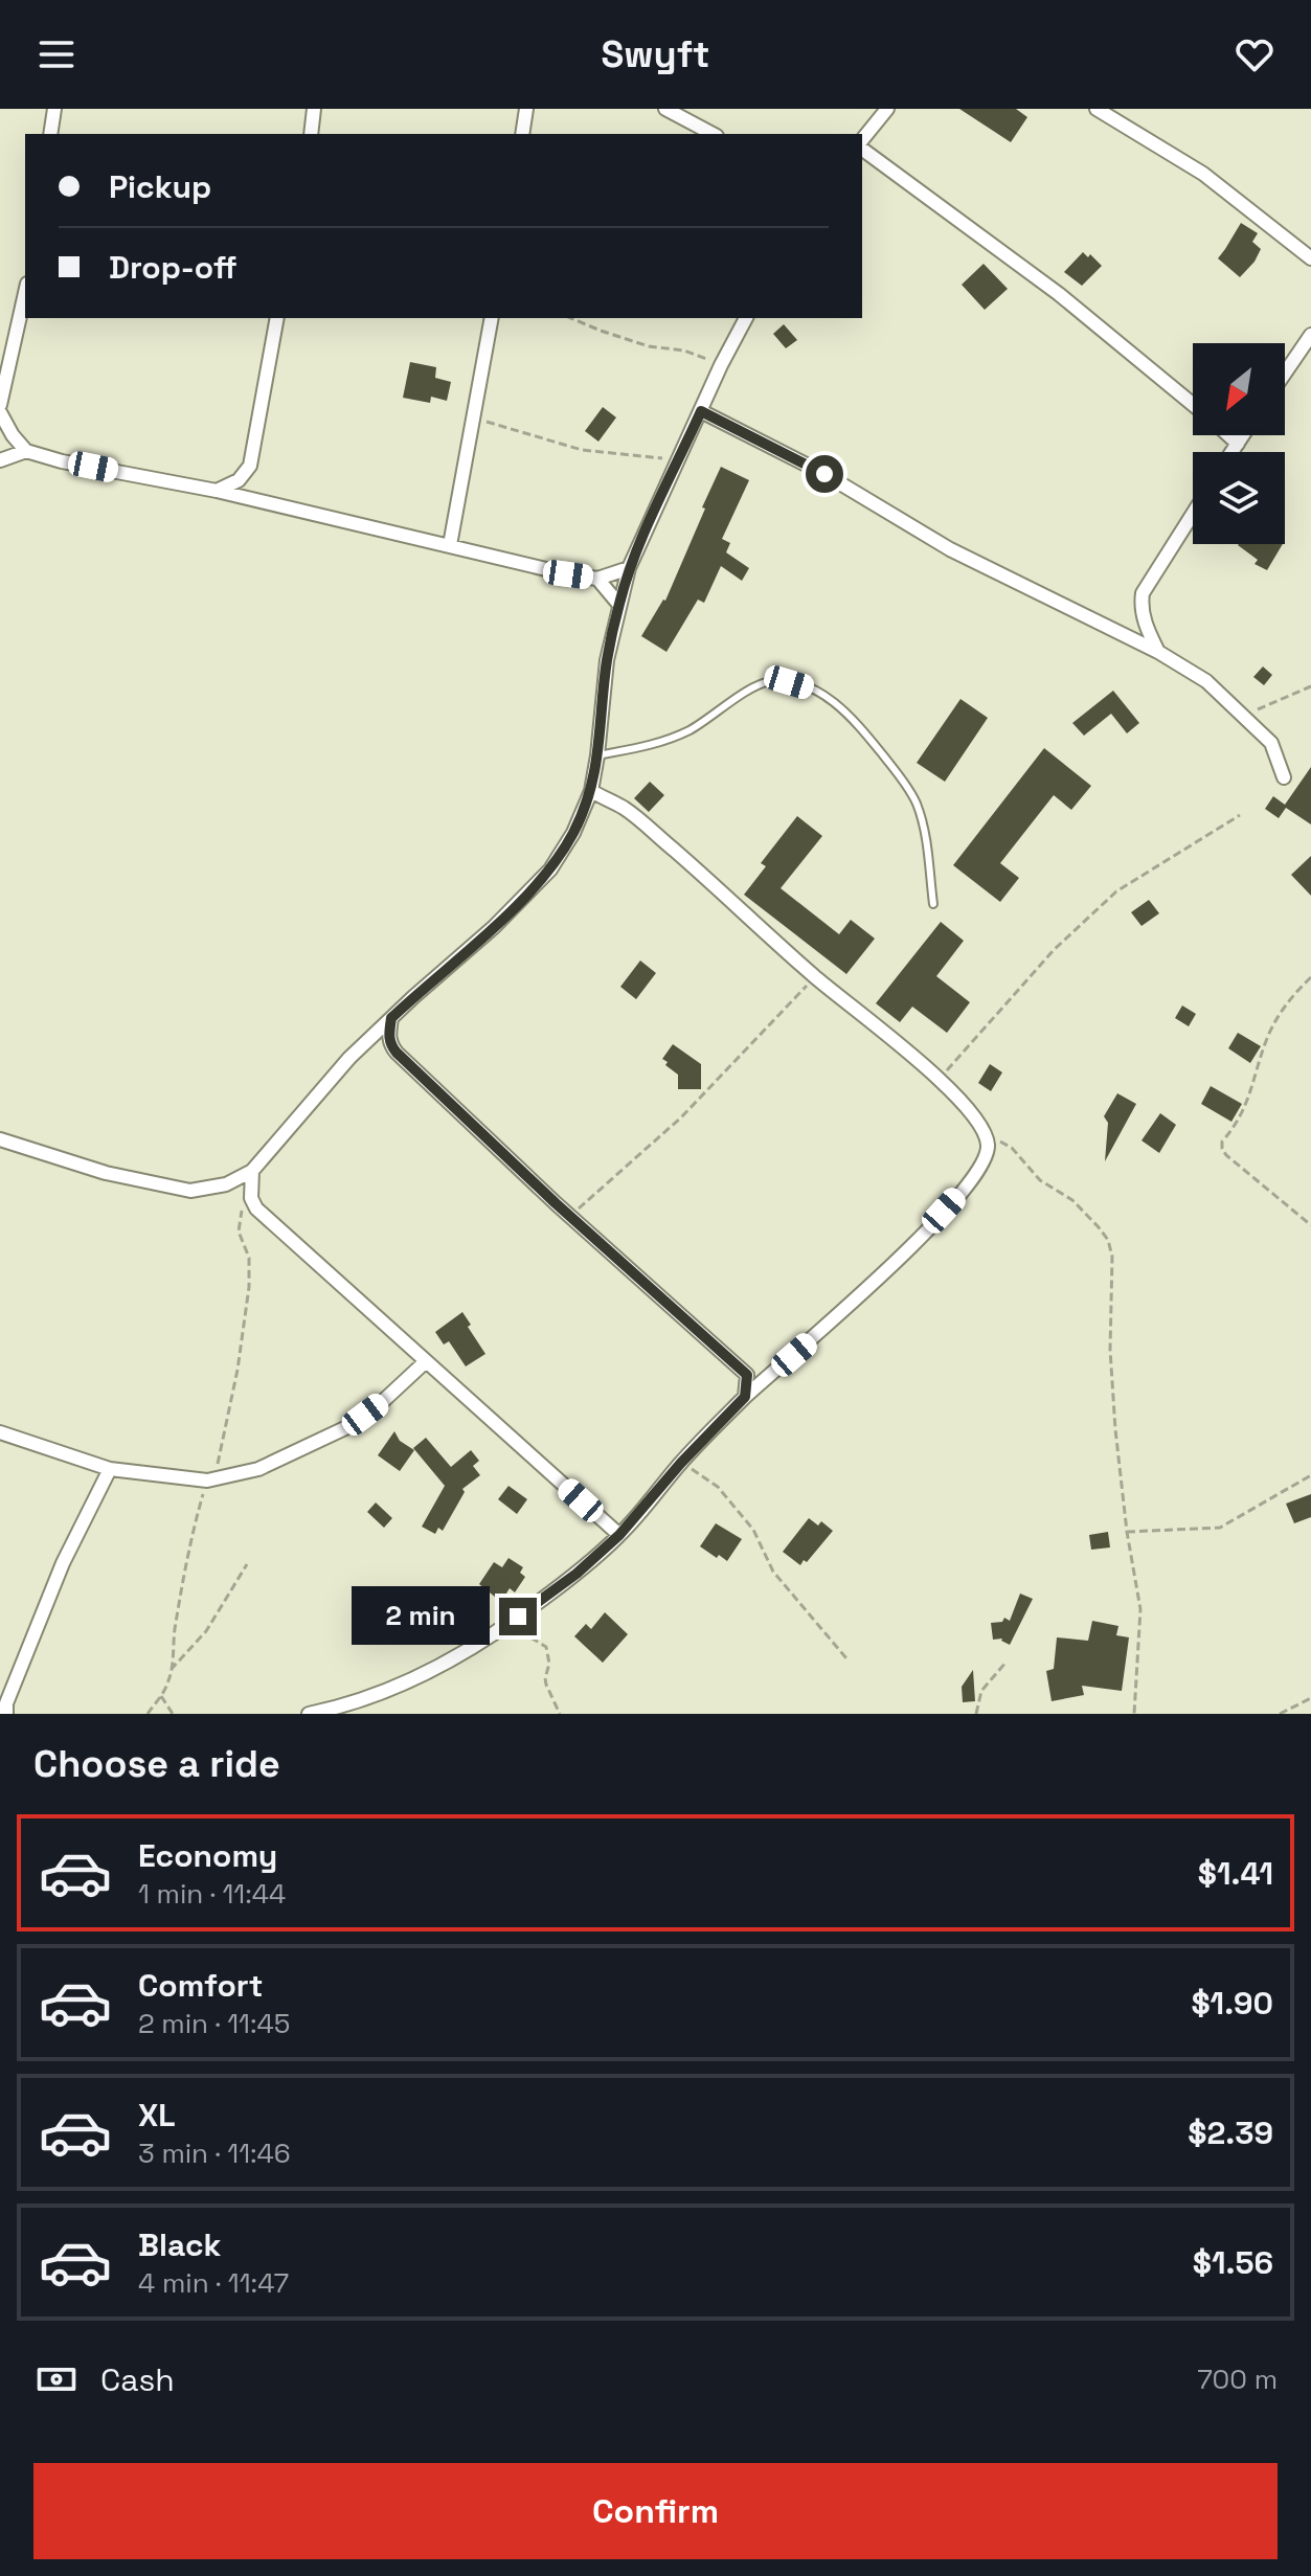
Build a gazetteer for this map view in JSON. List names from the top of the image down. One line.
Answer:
{"north":"bottom left","page":{"header":"Swyft","banner":["Pickup","Drop-off"],"bubble":"2 min","heading":"Choose a ride","list":[{"name":"Economy","note":"1 min · 11:44","value":"$1.41"},{"name":"Comfort","note":"2 min · 11:45","value":"$1.90"},{"name":"XL","note":"3 min · 11:46","value":"$2.39"},{"name":"Black","note":"4 min · 11:47","value":"$1.56"}],"pay":["Cash","700 m"],"buttons":"Confirm"}}
